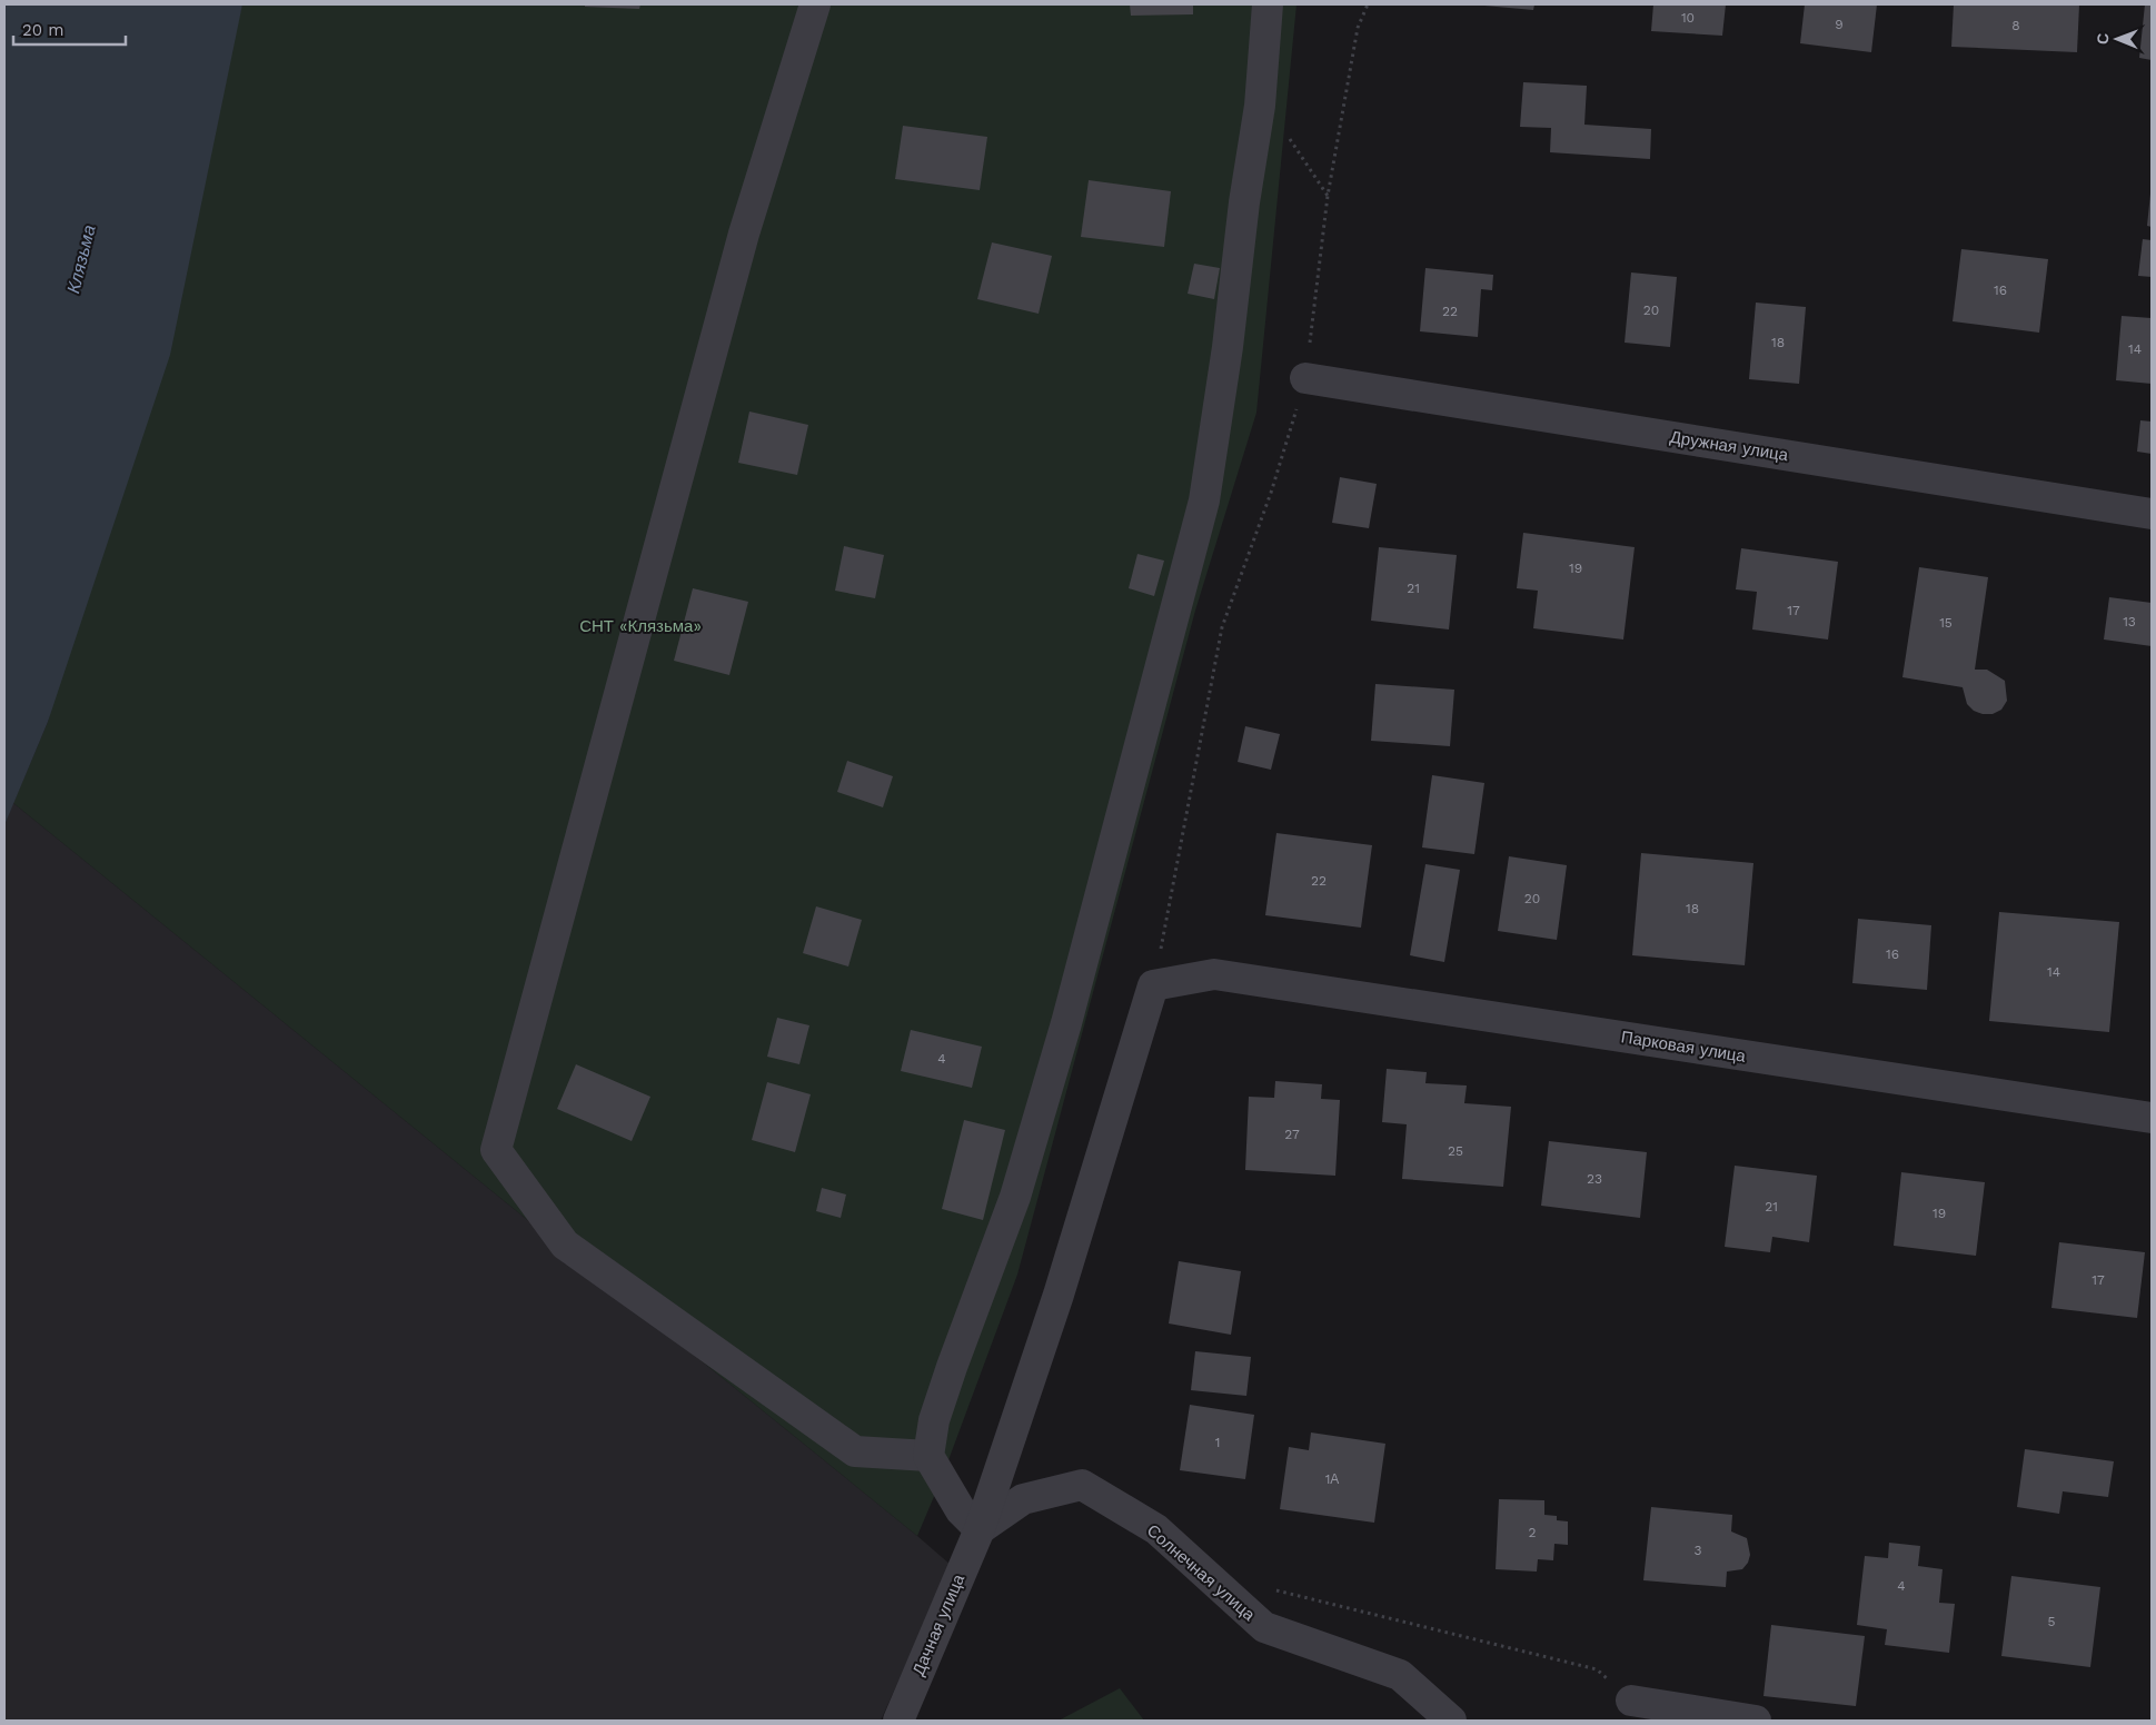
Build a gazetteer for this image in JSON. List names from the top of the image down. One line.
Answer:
{"streets":{"street":["Дружная улица","Парковая улица","Солнечная улица","Дачная улица"]},"crossings":[["Парковая улица","Дачная улица"],["Солнечная улица","Дачная улица"]],"water":["Клязьма"],"parks":["СНТ «Клязьма»"],"house_numbers":["10","9","8","16","20","22","18","14","19","21","17","13","15","22","20","18","16","14","4","27","25","23","21","19","17","1","1А","2","3","4","5"],"scale_bar":"20 m","north":"left"}
